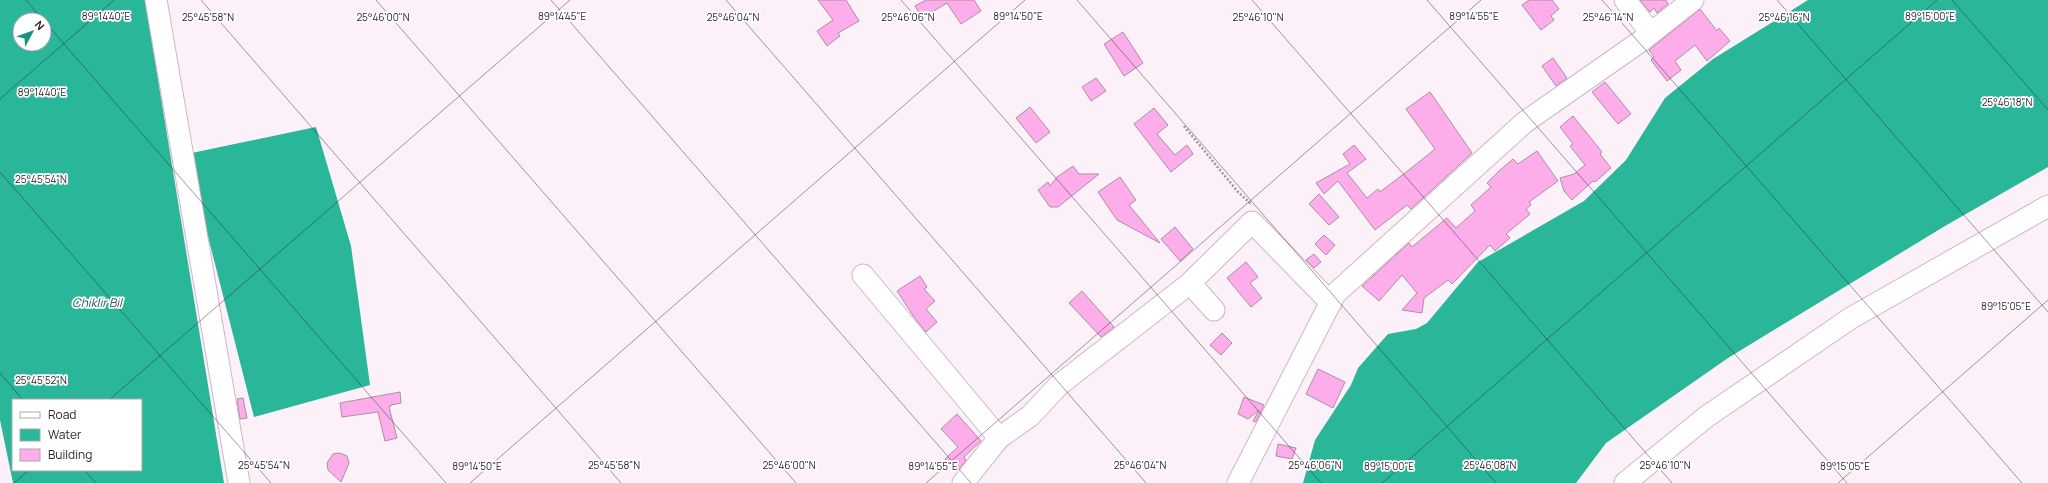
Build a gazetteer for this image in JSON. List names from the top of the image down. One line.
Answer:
{"water":["Chiklir Bil"],"legend":["Road","Water","Building"],"north":"top right","coordinates":["89°14'40\"E","89°14'45\"E","89°14'50\"E","89°14'55\"E","89°15'00\"E","25°45'58\"N","25°46'00\"N","25°46'04\"N","25°46'06\"N","25°46'10\"N","25°46'16\"N","25°46'14\"N","25°46'18\"N","25°45'54\"N","89°15'05\"E","25°45'52\"N","25°46'08\"N"]}
